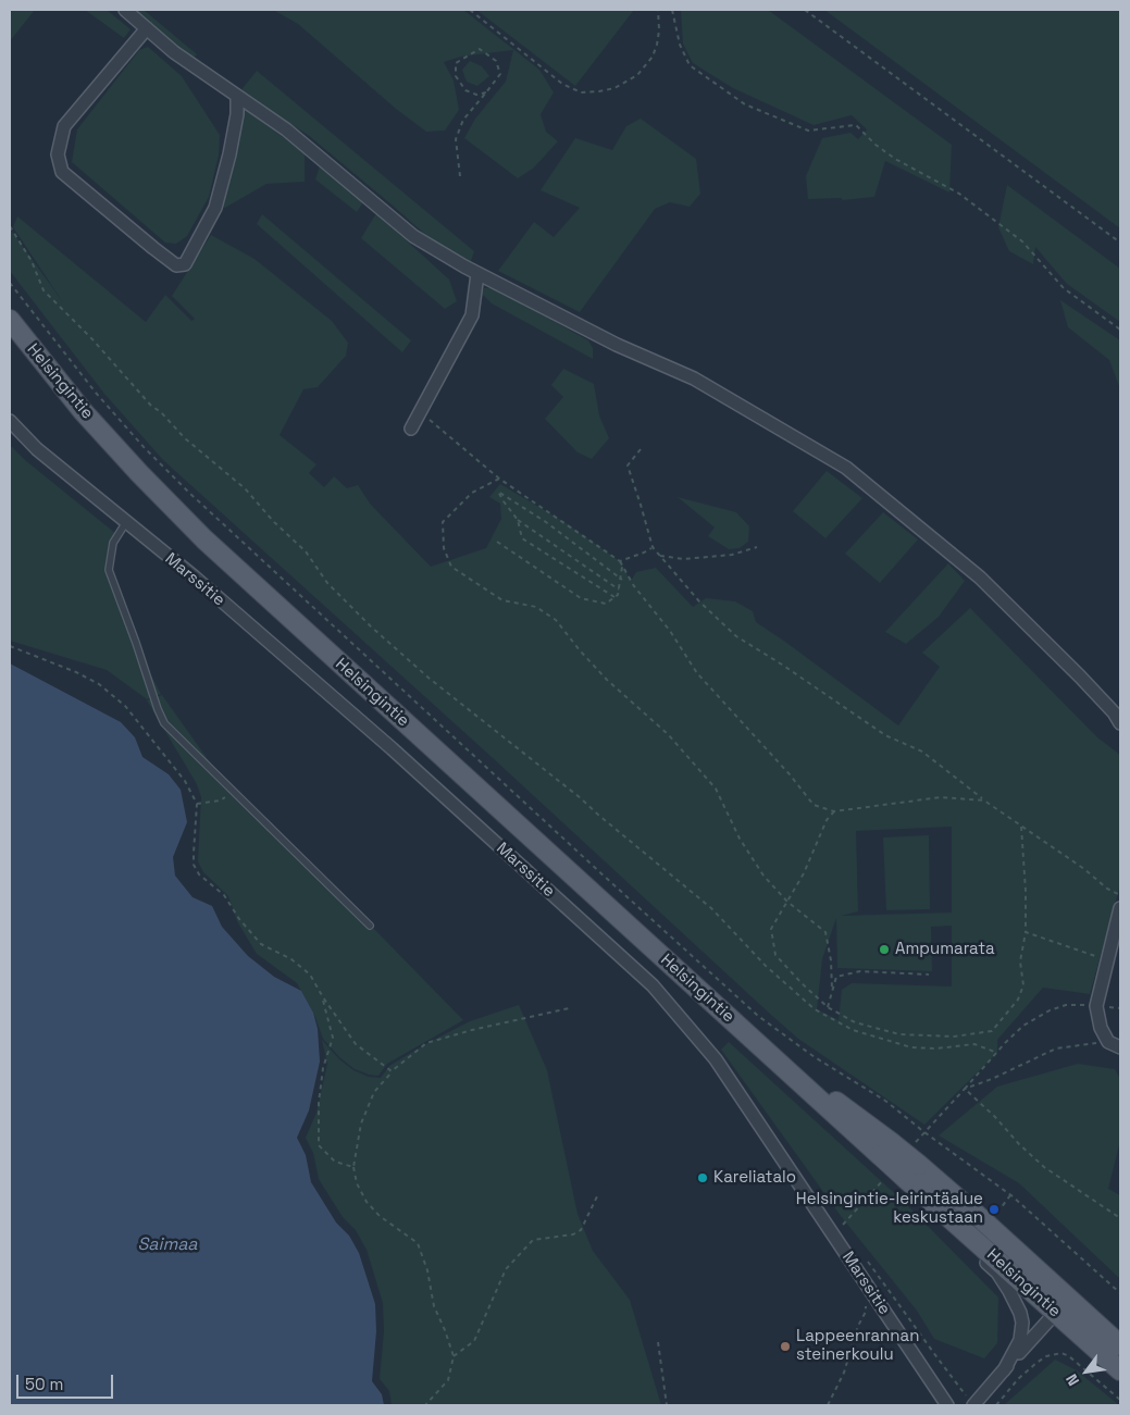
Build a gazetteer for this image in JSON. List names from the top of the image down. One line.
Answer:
{"streets":{"main road":["Helsingintie"],"street":["Marssitie"]},"water":["Saimaa"],"places":["Ampumarata","Kareliatalo","Helsingintie-leirintäalue keskustaan","Lappeenrannan steinerkoulu"],"scale_bar":"50 m","north":"bottom left"}
